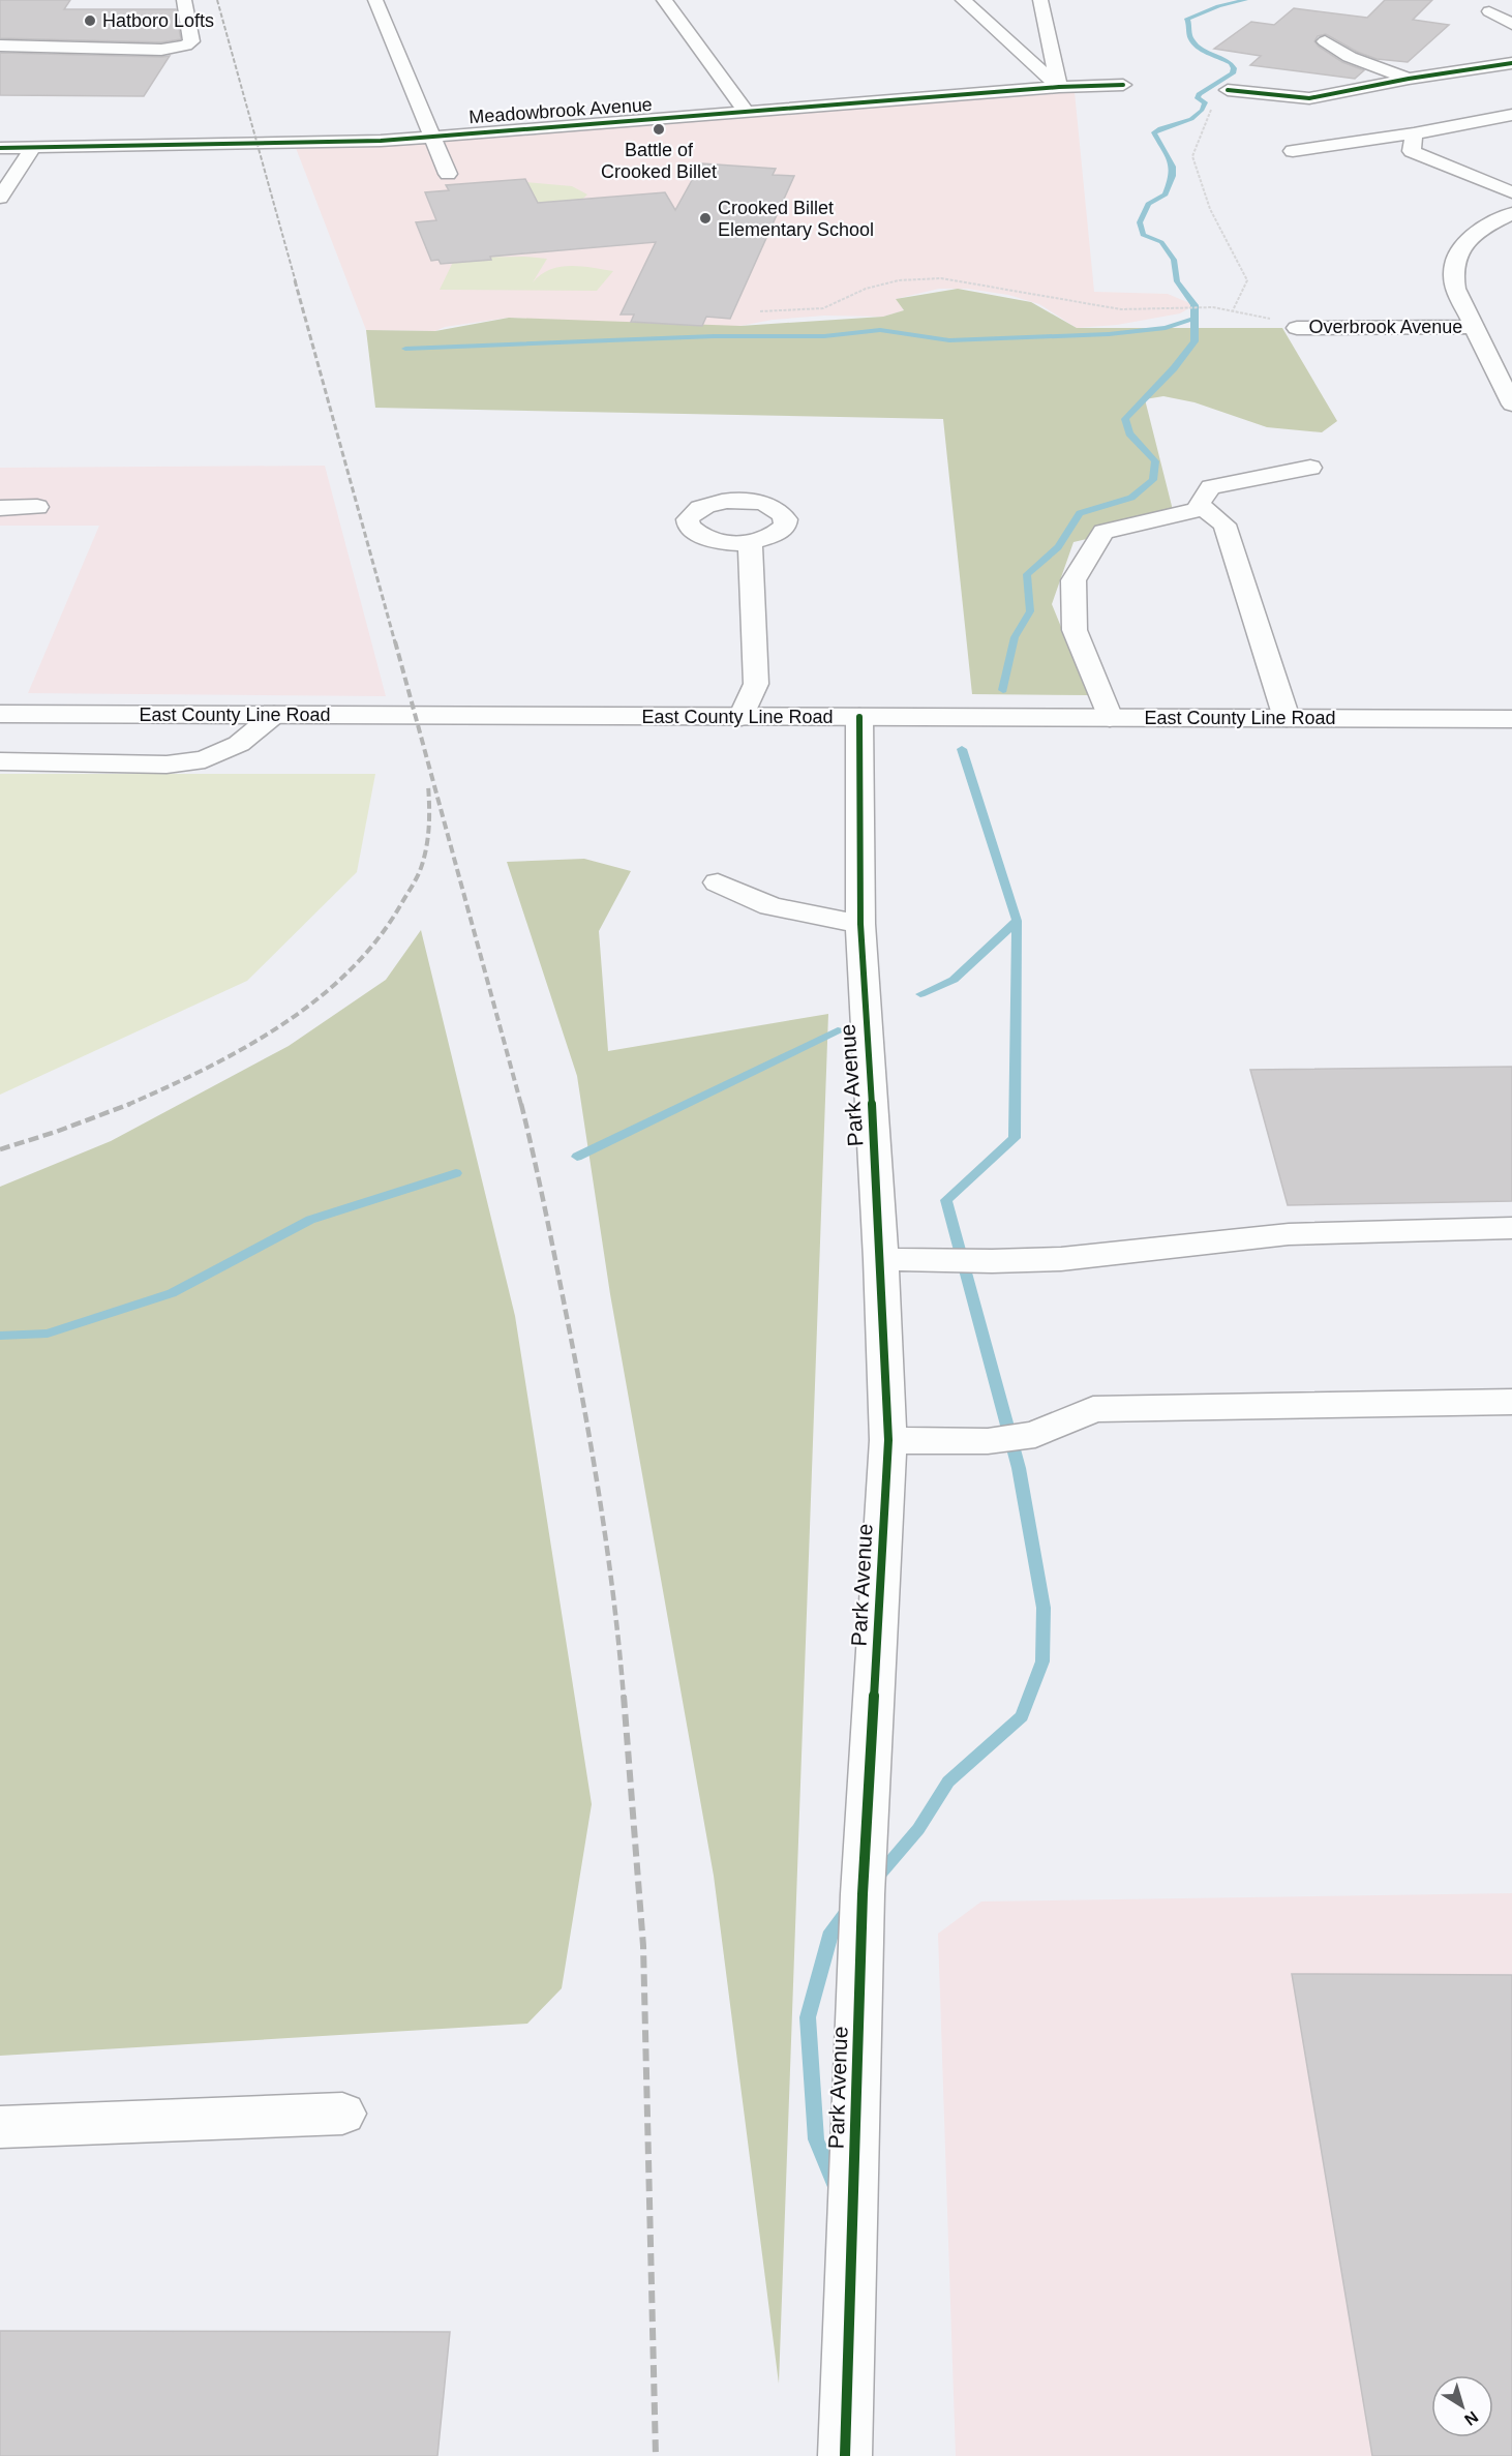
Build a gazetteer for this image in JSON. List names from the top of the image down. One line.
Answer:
{"streets":{"street":["Meadowbrook Avenue","Overbrook Avenue","East County Line Road","Park Avenue"]},"crossings":[["East County Line Road","Park Avenue"]],"places":["Hatboro Lofts","Battle of Crooked Billet","Crooked Billet Elementary School"],"north":"bottom right"}
